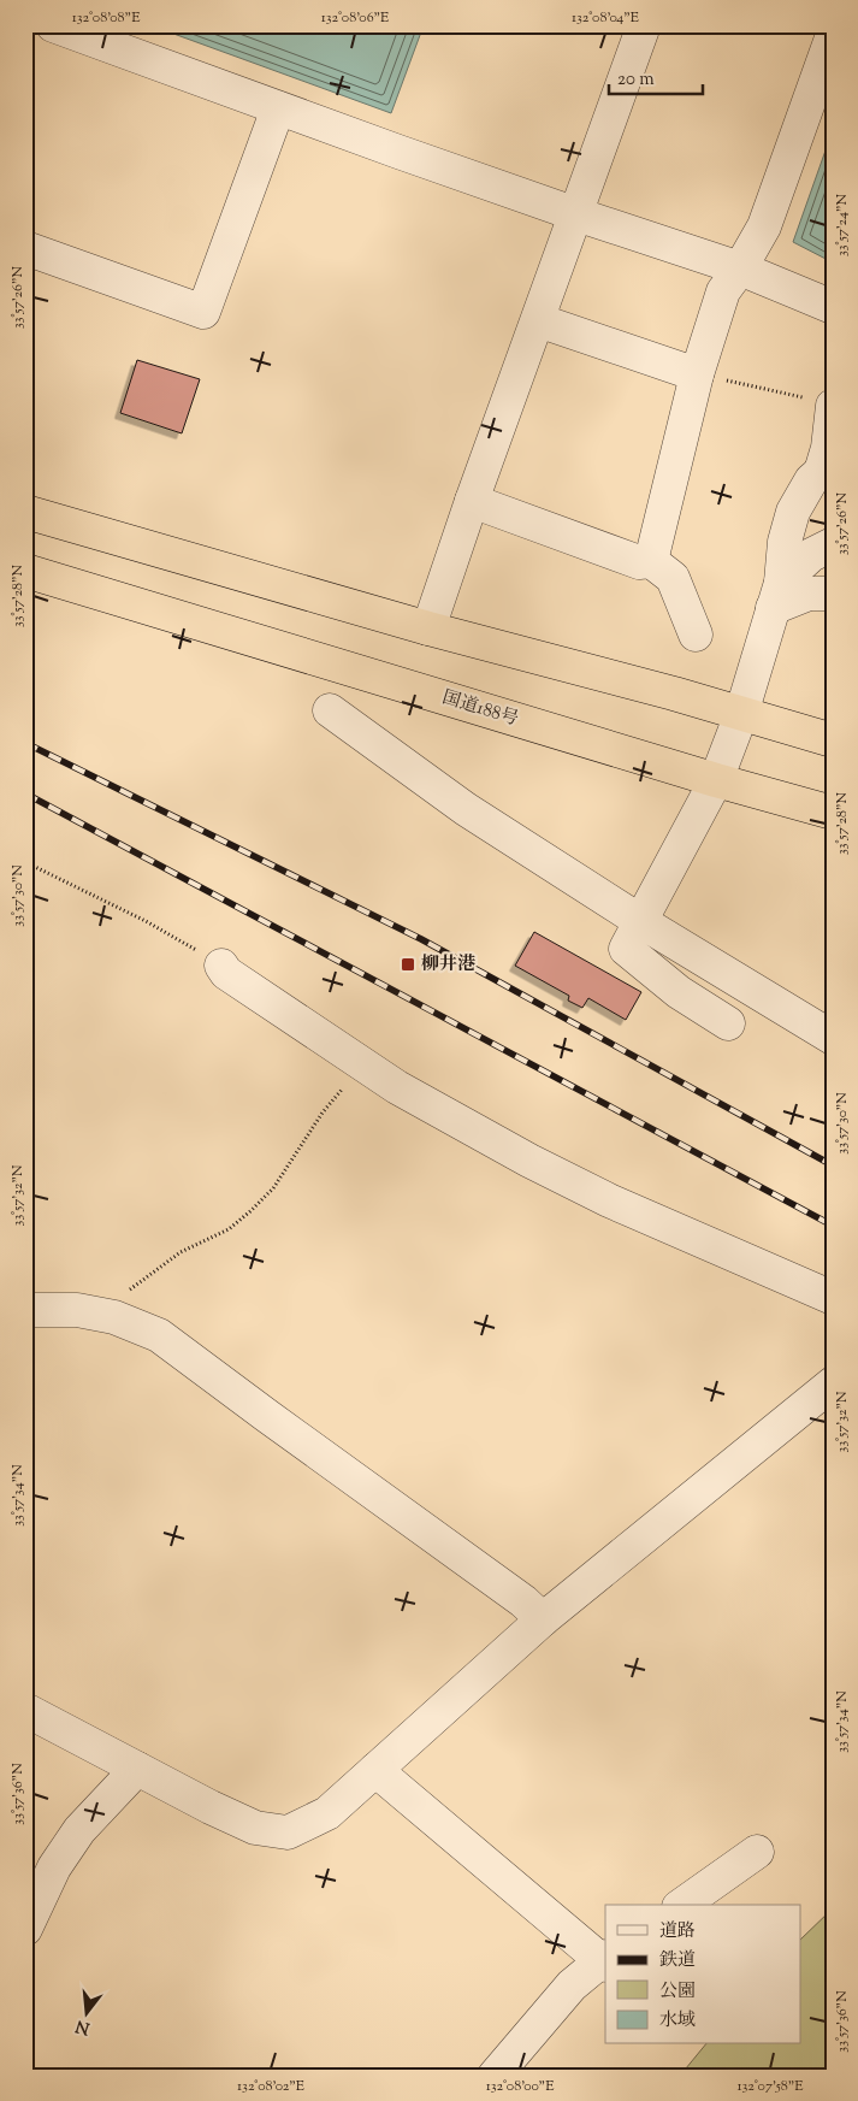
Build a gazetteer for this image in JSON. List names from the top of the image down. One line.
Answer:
{"streets":{"highway":["国道188号"]},"places":{"transit":["柳井港"]},"legend":["道路","鉄道","公園","水域"],"scale_bar":"20 m","north":"bottom","coordinates":["132°08'08\"E","132°08'06\"E","132°08'04\"E","33°57'24\"N","33°57'26\"N","33°57'28\"N","33°57'30\"N","33°57'32\"N","33°57'34\"N","33°57'36\"N","132°08'02\"E","132°08'00\"E","132°07'58\"E"]}
